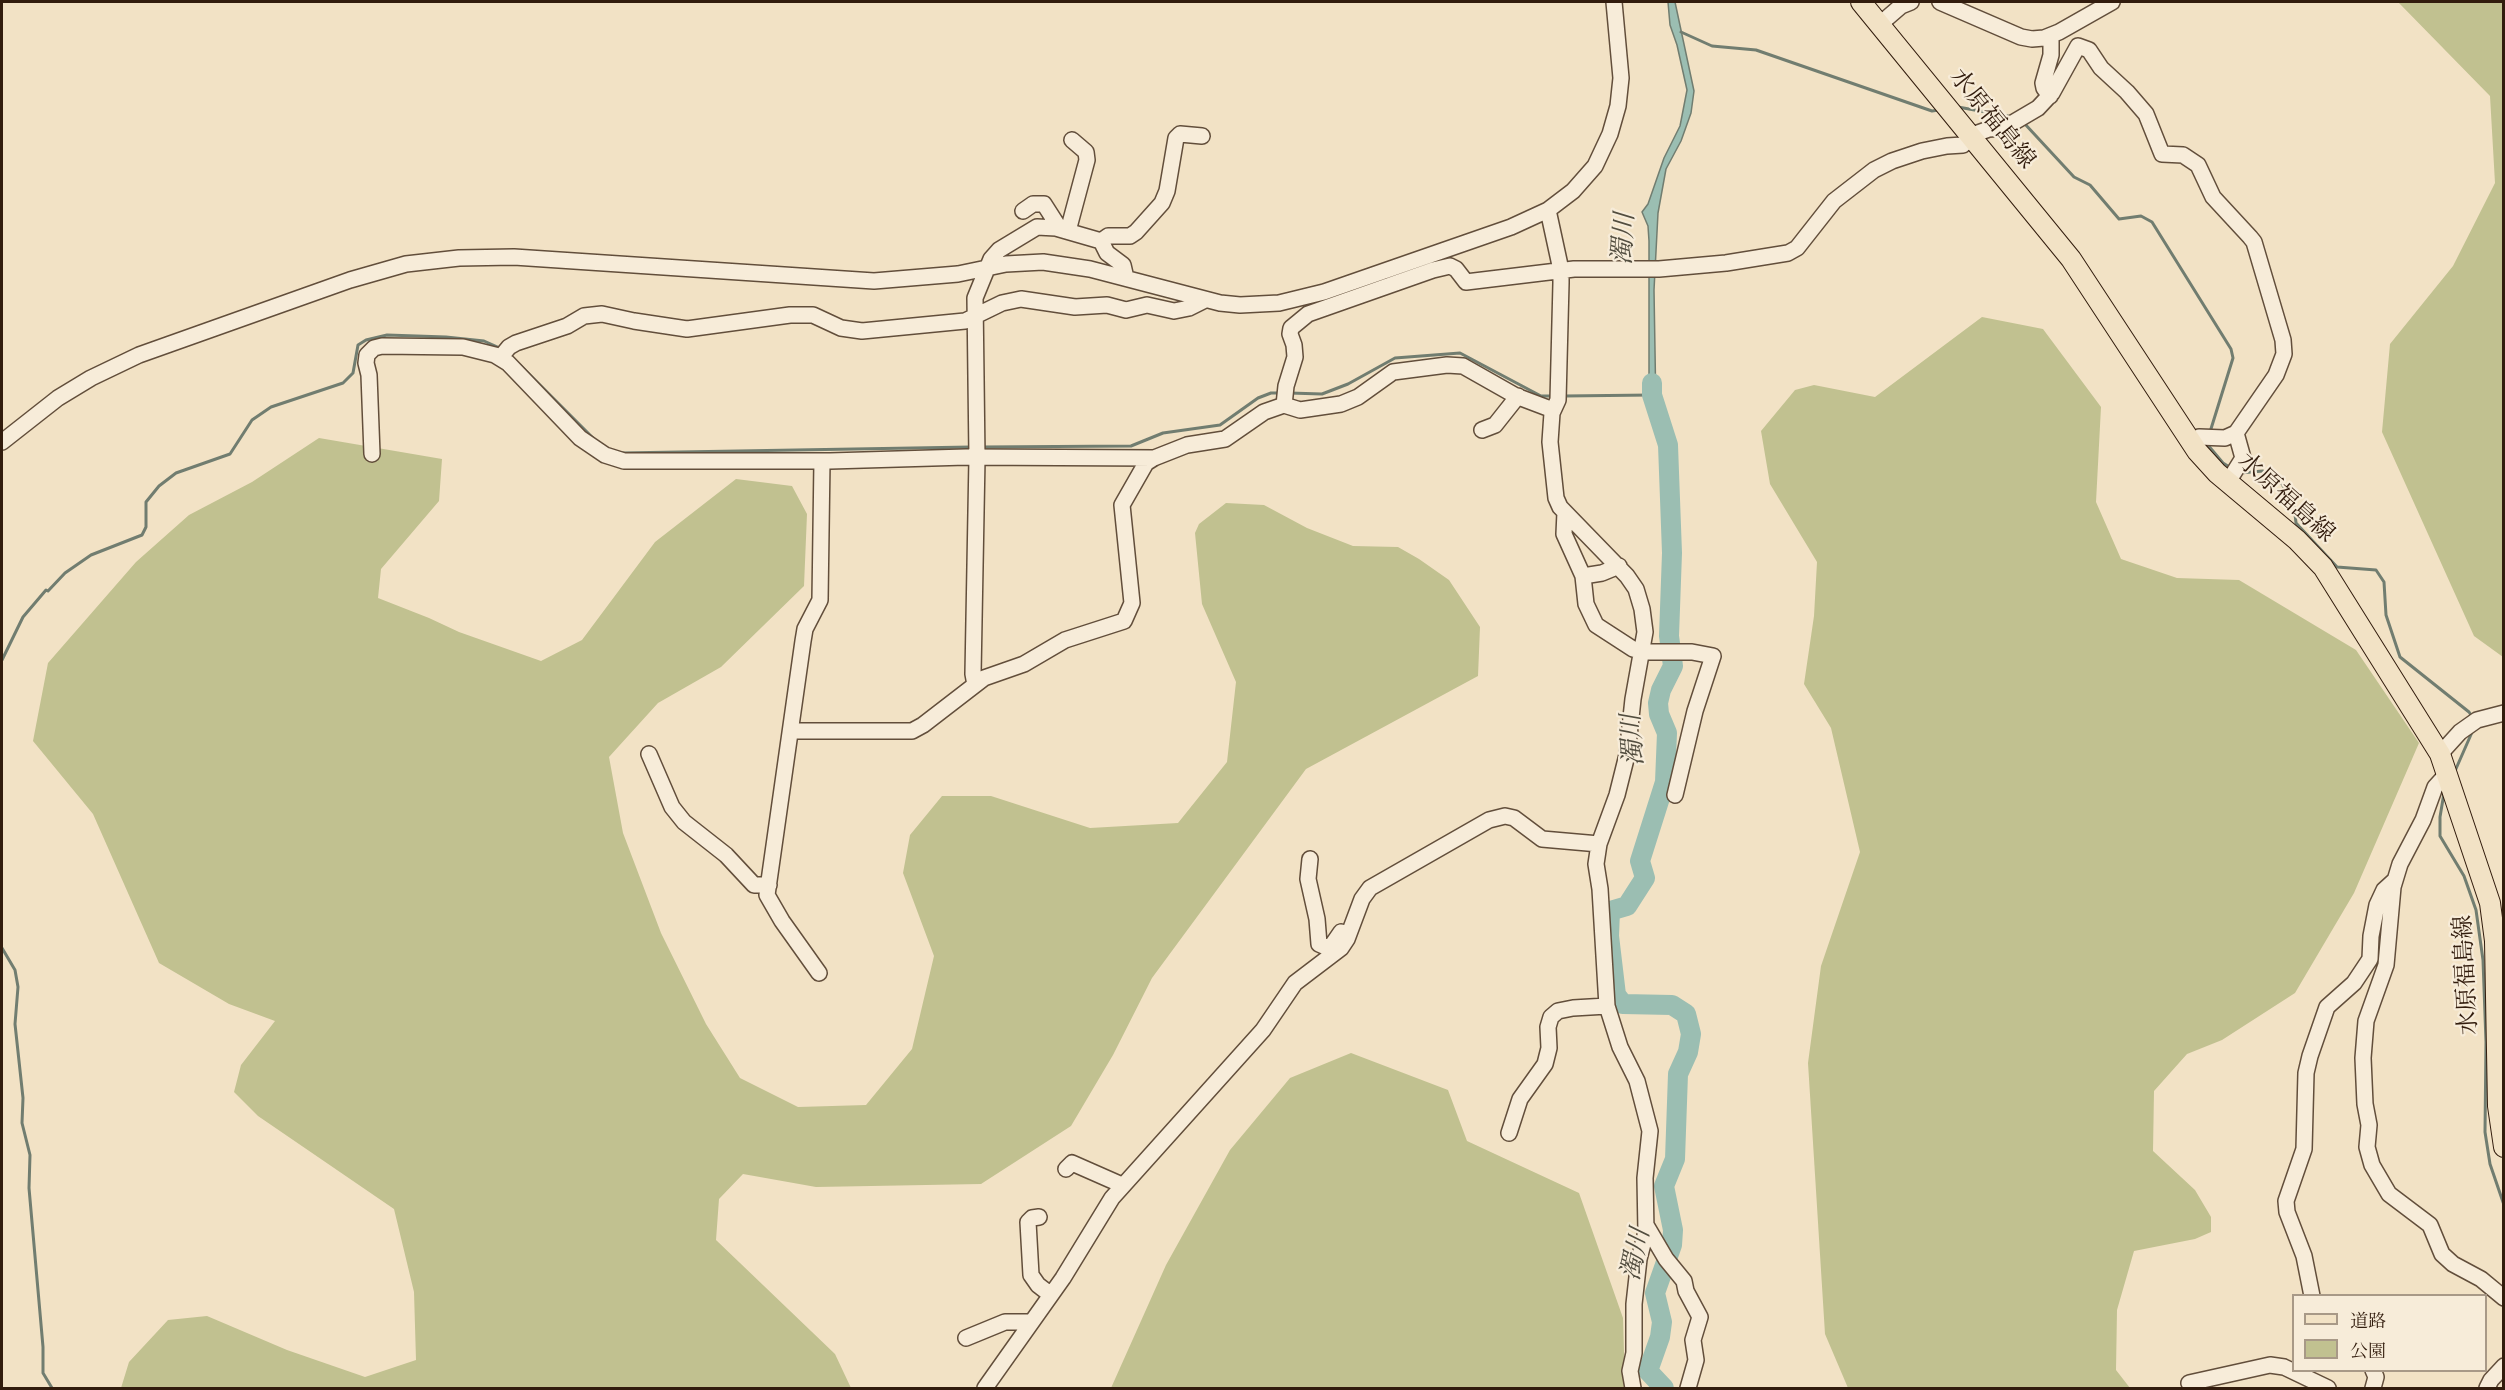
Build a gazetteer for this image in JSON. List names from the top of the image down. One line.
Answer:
{"streets":{"main road":["水原福島線"]},"water":["濁川"],"legend":["道路","公園"]}
